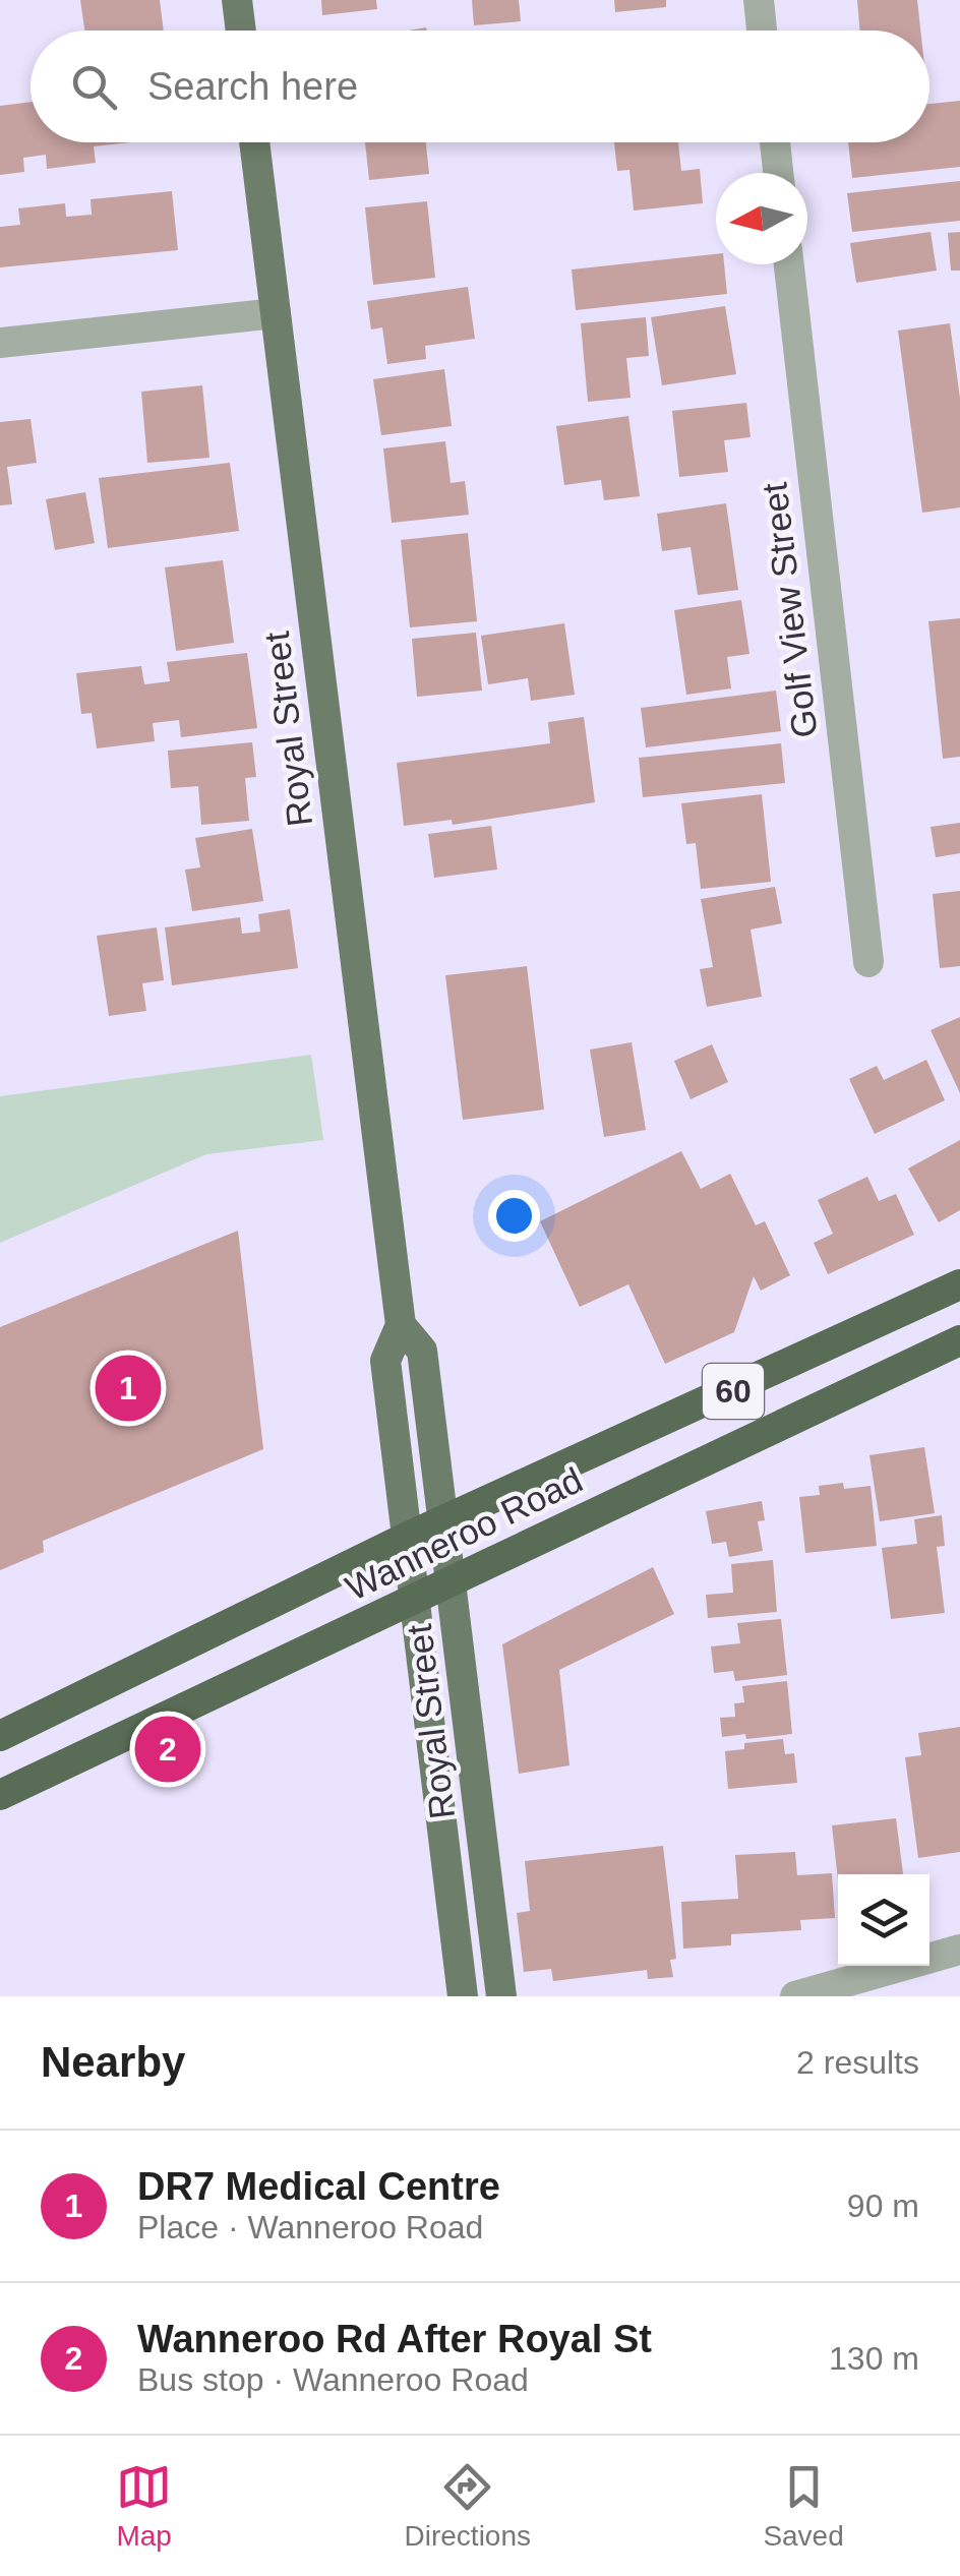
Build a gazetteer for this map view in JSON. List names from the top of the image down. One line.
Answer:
{"streets":{"highway":["60","Wanneroo Road"],"main road":["Royal Street"],"street":["Golf View Street"]},"crossings":[["Royal Street","Wanneroo Road"]],"north":"left","page":{"search":"Search here","pins":["1","2"],"heading":["Nearby","2 results"],"list":[{"mark":"1","name":"DR7 Medical Centre","note":"Place · Wanneroo Road","value":"90 m"},{"mark":"2","name":"Wanneroo Rd After Royal St","note":"Bus stop · Wanneroo Road","value":"130 m"}],"nav":["Map","Directions","Saved"]}}
